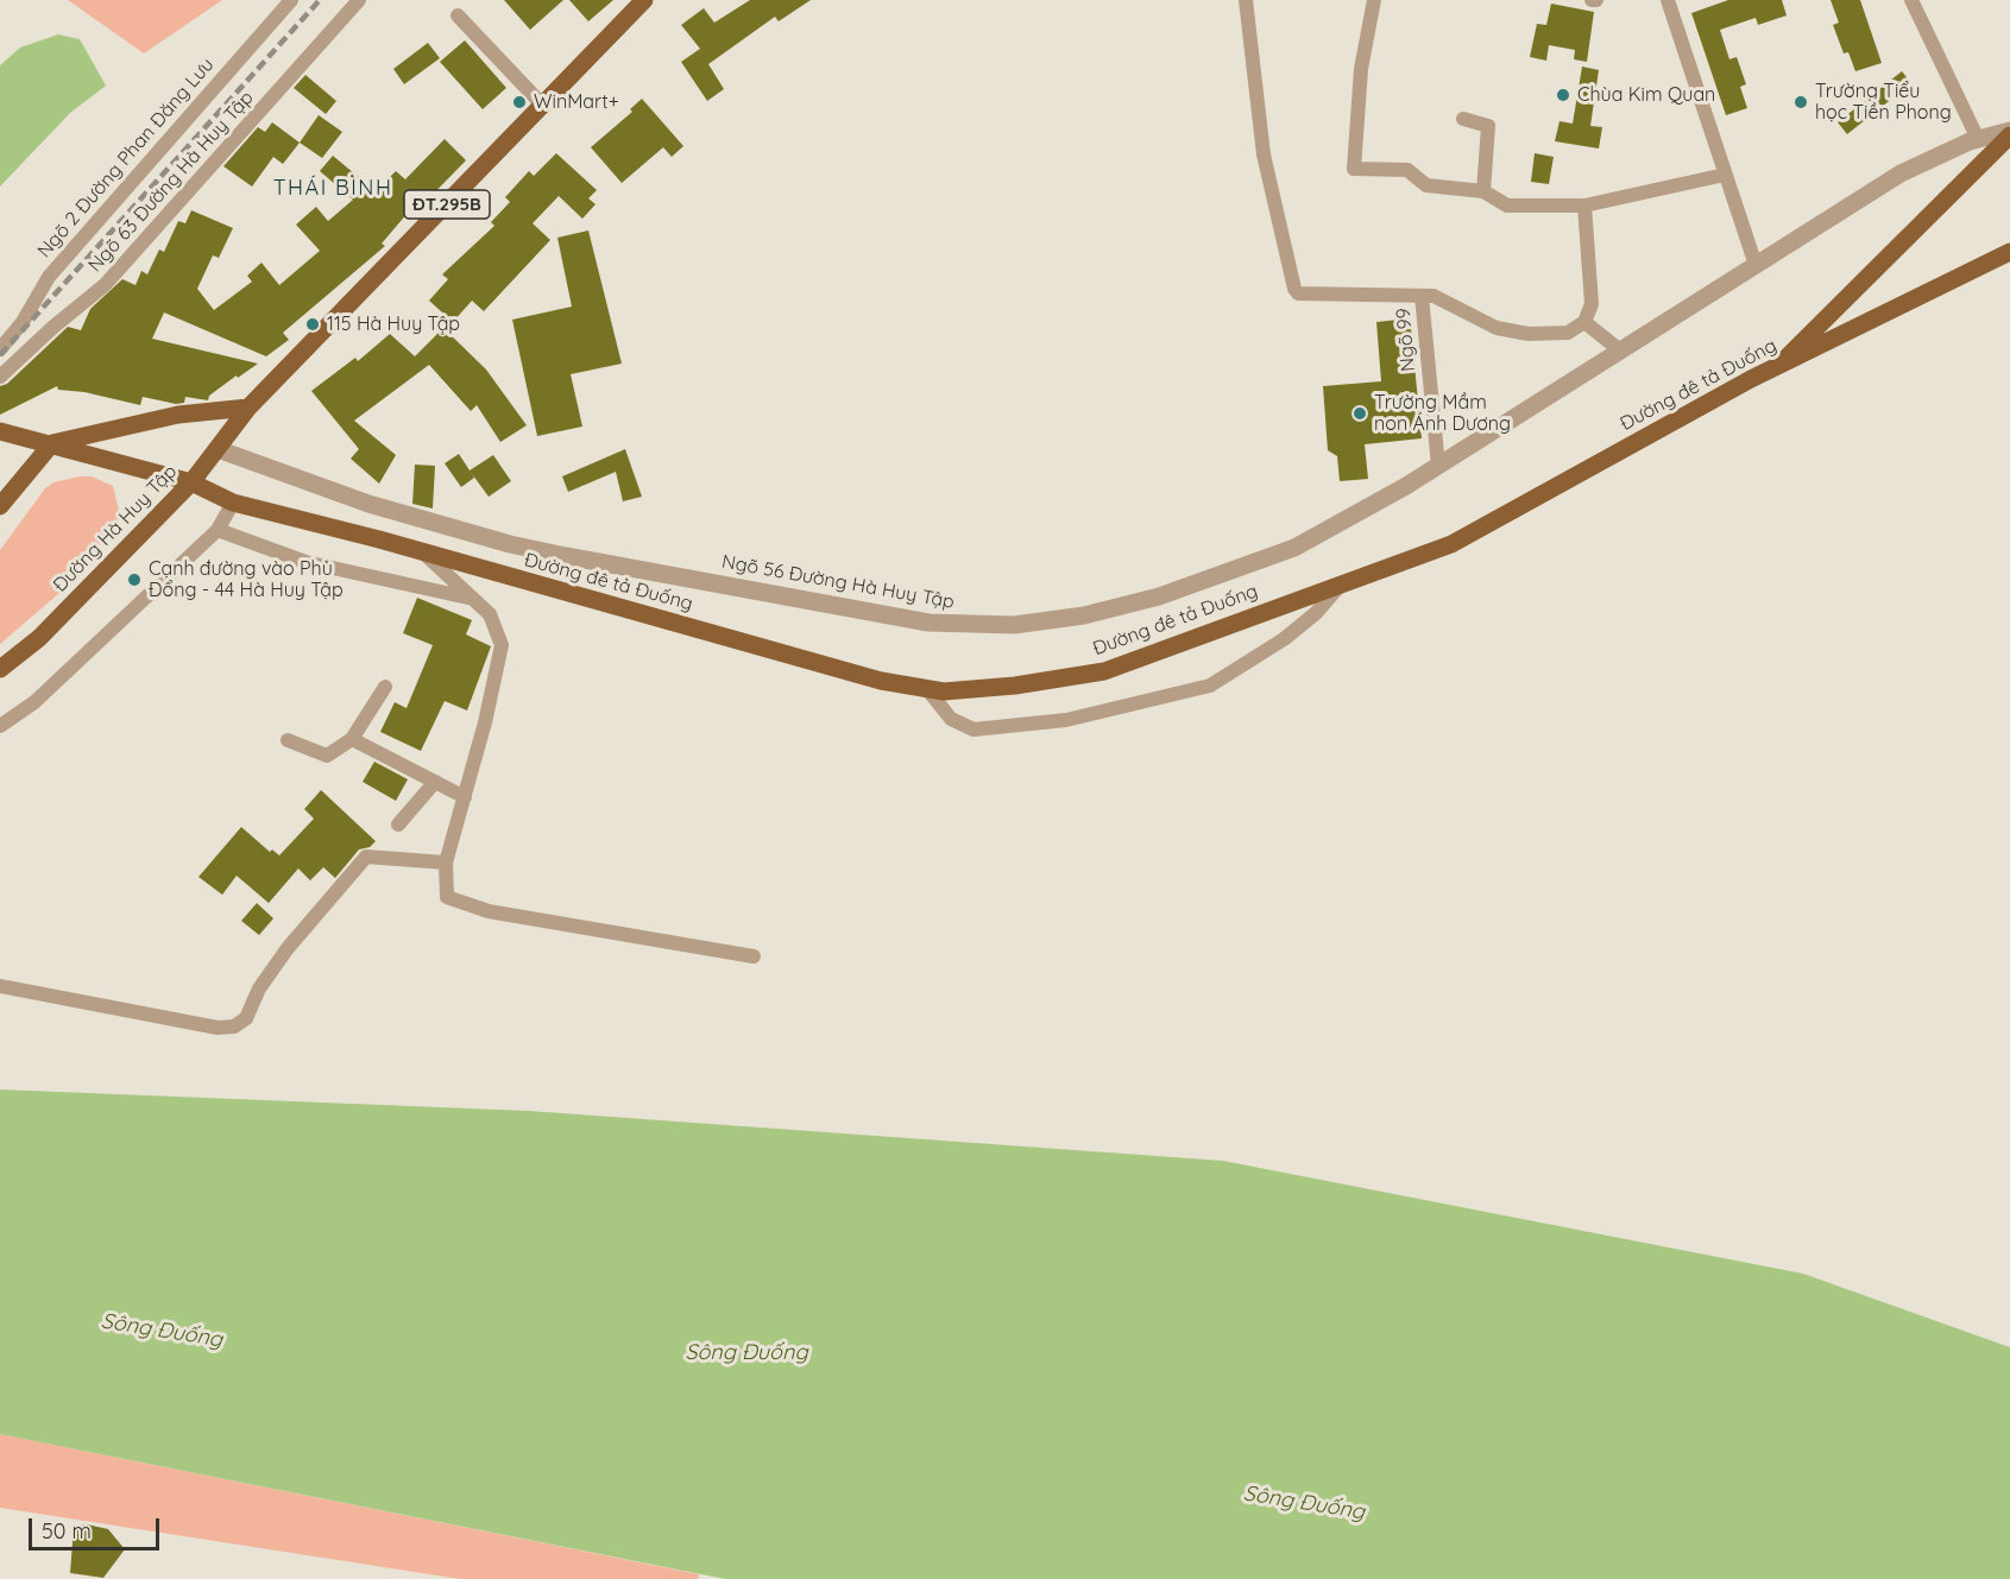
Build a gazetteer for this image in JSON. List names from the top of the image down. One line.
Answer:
{"streets":{"main road":["ĐT.295B","Đường đê tả Đuống","Đường Hà Huy Tập"],"street":["Ngõ 2 Đường Phan Đăng Lưu","Ngõ 63 Đường Hà Huy Tập","Ngõ 99","Ngõ 56 Đường Hà Huy Tập"]},"crossings":[["Ngõ 99","Ngõ 56 Đường Hà Huy Tập"],["Đường đê tả Đuống","Đường Hà Huy Tập"],["Đường Hà Huy Tập","Ngõ 56 Đường Hà Huy Tập"]],"districts":["THÁI BÌNH"],"water":["Sông Đuống"],"places":["Chùa Kim Quan","WinMart+","Trường Tiểu học Tiền Phong","115 Hà Huy Tập","Trường Mầm non Ánh Dương","Cạnh đường vào Phù Đổng - 44 Hà Huy Tập"],"scale_bar":"50 m"}
